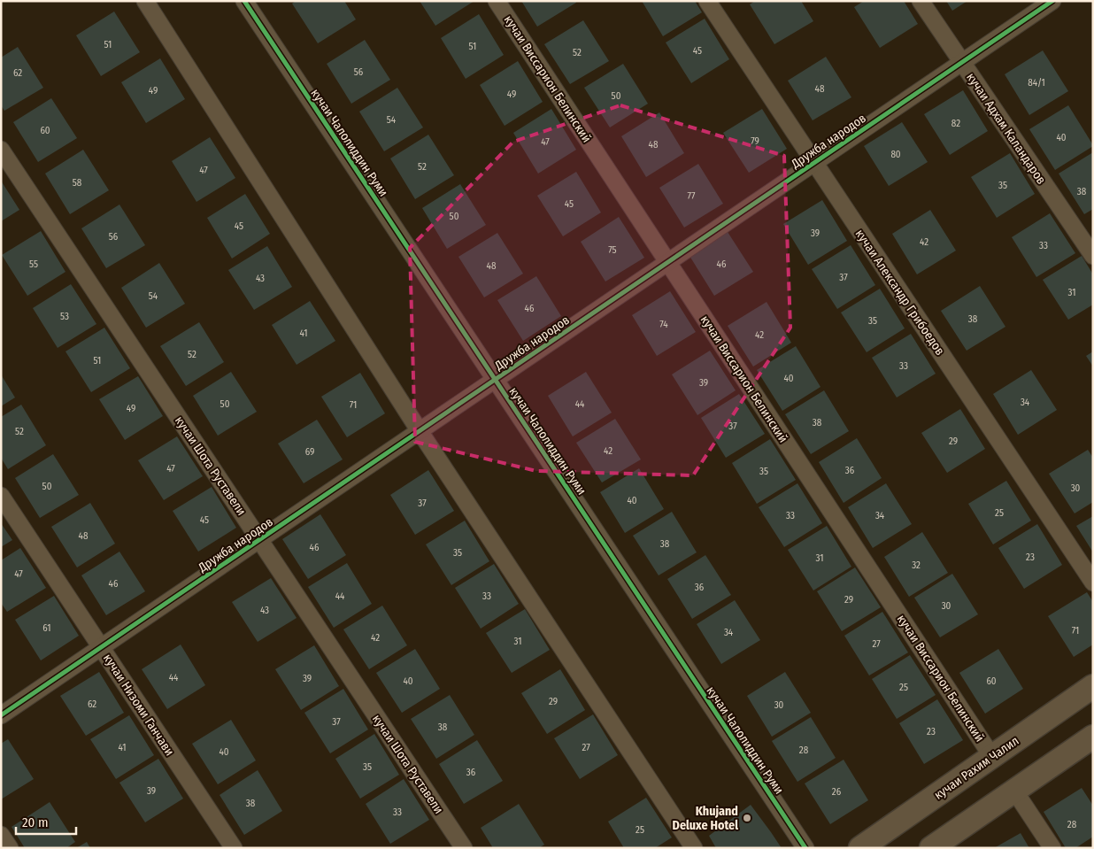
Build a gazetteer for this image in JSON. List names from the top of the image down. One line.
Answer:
{"streets":{"main road":["кучаи Рахим Чалил"],"street":["кучаи Виссарион Белинский","кучаи Адхам Каландаров","Дружба народов","кучаи Чалолиддин Руми","кучаи Александр Грибоедов","кучаи Шота Руставели","кучаи Низоми Ганчави"]},"crossings":[["кучаи Виссарион Белинский","Дружба народов"],["кучаи Виссарион Белинский","кучаи Рахим Чалил"],["кучаи Адхам Каландаров","Дружба народов"],["Дружба народов","кучаи Чалолиддин Руми"],["Дружба народов","кучаи Александр Грибоедов"],["Дружба народов","кучаи Шота Руставели"],["Дружба народов","кучаи Низоми Ганчави"]],"places":["Khujand Deluxe Hotel"],"house_numbers":["51","51","45","52","56","62","84/1","48","49","49","50","54","82","60","40","79","47","48","80","52","47","58","35","38","77","45","50","45","39","56","42","33","75","55","46","48","37","43","31","54","46","53","38","35","74","41","42","52","51","33","40","39","34","50","44","71","49","38","37","52","29","42","69","47","36","35","50","30","40","37","25","33","34","45","48","38","46","35","23","31","32","47","46","36","44","33","29","30","43","61","71","34","42","31","27","44","39","40","60","25","29","62","30","37","38","23","41","27","28","40","35","36","39","26","38","33","28","25"],"scale_bar":"20 m"}
